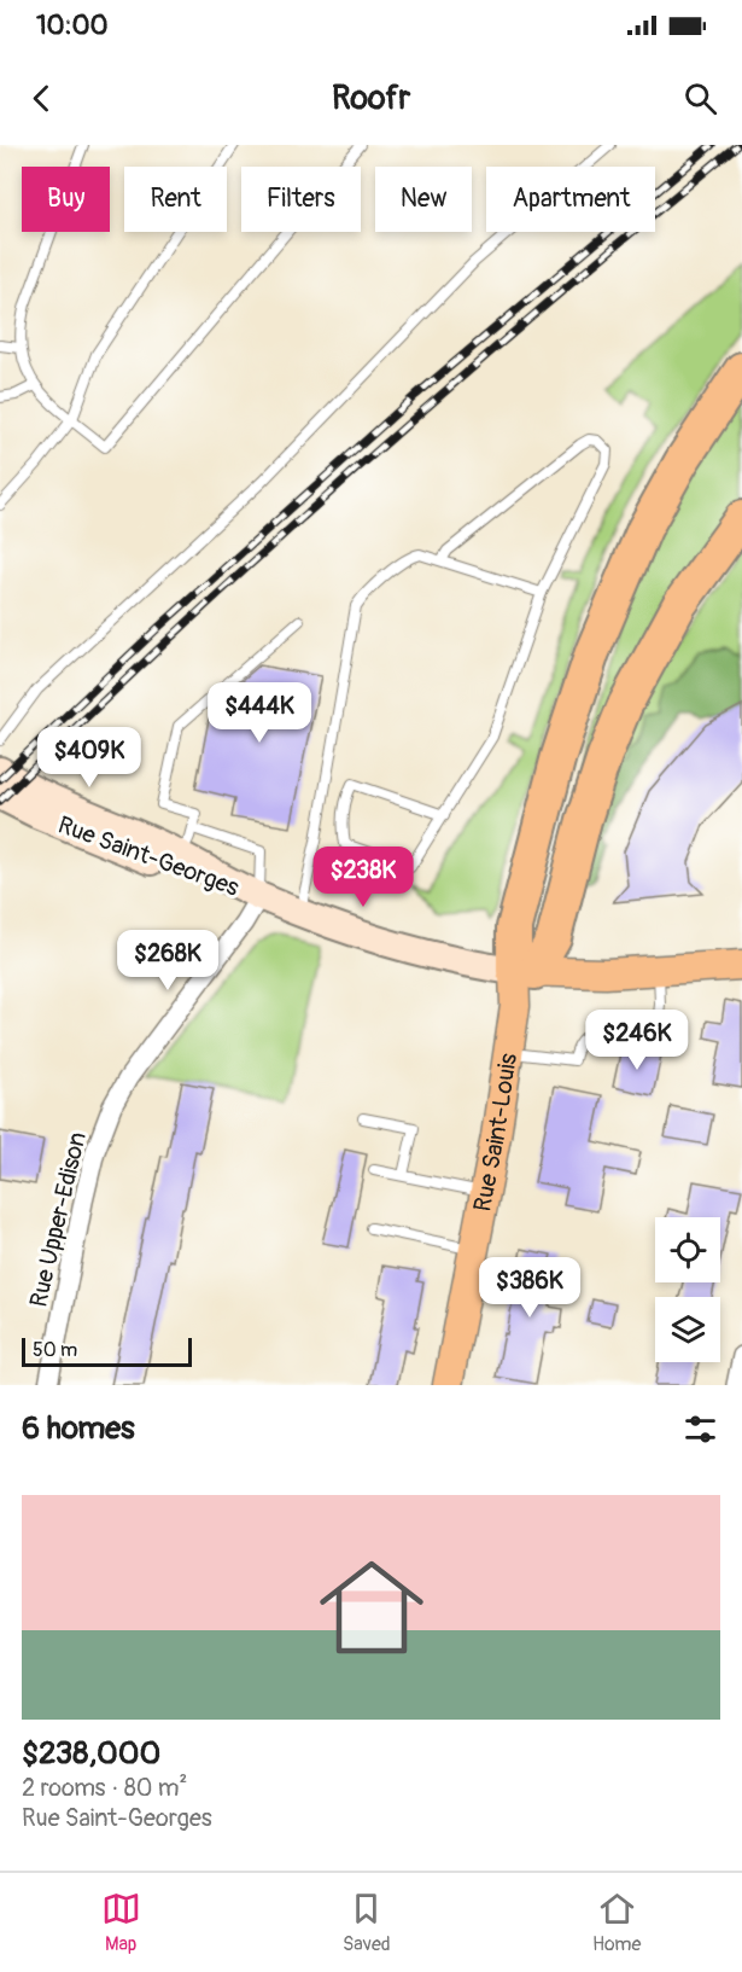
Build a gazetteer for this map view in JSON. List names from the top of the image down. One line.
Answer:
{"streets":{"main road":["Rue Saint-Georges","Rue Saint-Louis"],"street":["Rue Upper-Edison"]},"crossings":[["Rue Saint-Georges","Rue Saint-Louis"],["Rue Saint-Georges","Rue Upper-Edison"]],"scale_bar":"50 m","page":{"status":"10:00","header":"Roofr","chip":["Buy","Rent","Filters","New","Apartment"],"price":["$444K","$409K","$238K","$268K","$246K","$386K"],"scale":"50 m","heading":"6 homes","list":[{"name":"$238,000","note":"2 rooms · 80 m² · Rue Saint-Georges"}],"tabs":["Map","Saved","Home"]}}
